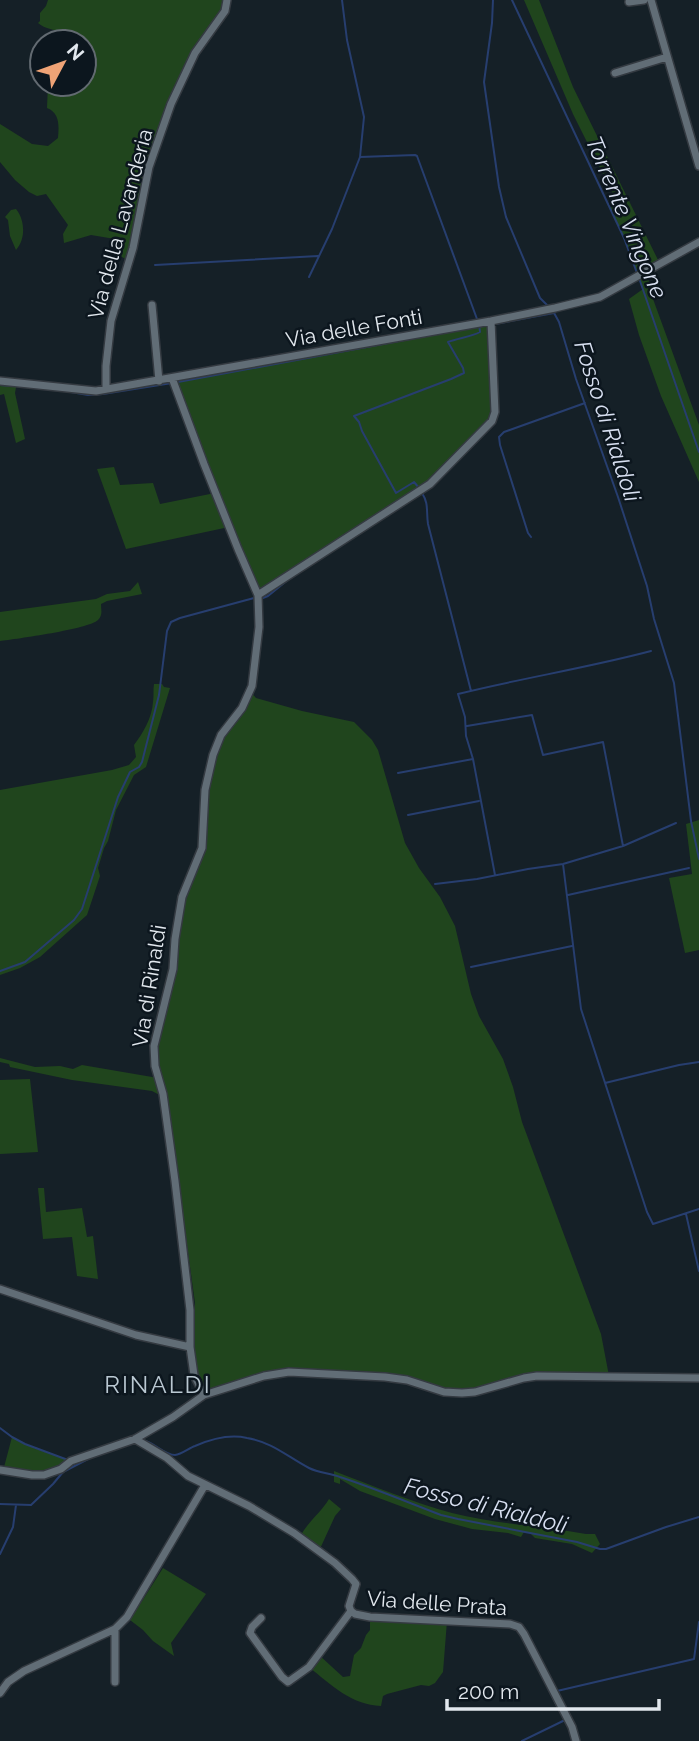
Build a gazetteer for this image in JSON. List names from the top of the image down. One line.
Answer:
{"streets":{"street":["Via della Lavanderia","Via delle Fonti","Via di Rinaldi","Via delle Prata"]},"crossings":[["Via della Lavanderia","Via delle Fonti"],["Via delle Fonti","Via di Rinaldi"]],"districts":["RINALDI"],"water":["Torrente Vingone","Fosso di Rialdoli"],"scale_bar":"200 m","north":"top right"}
